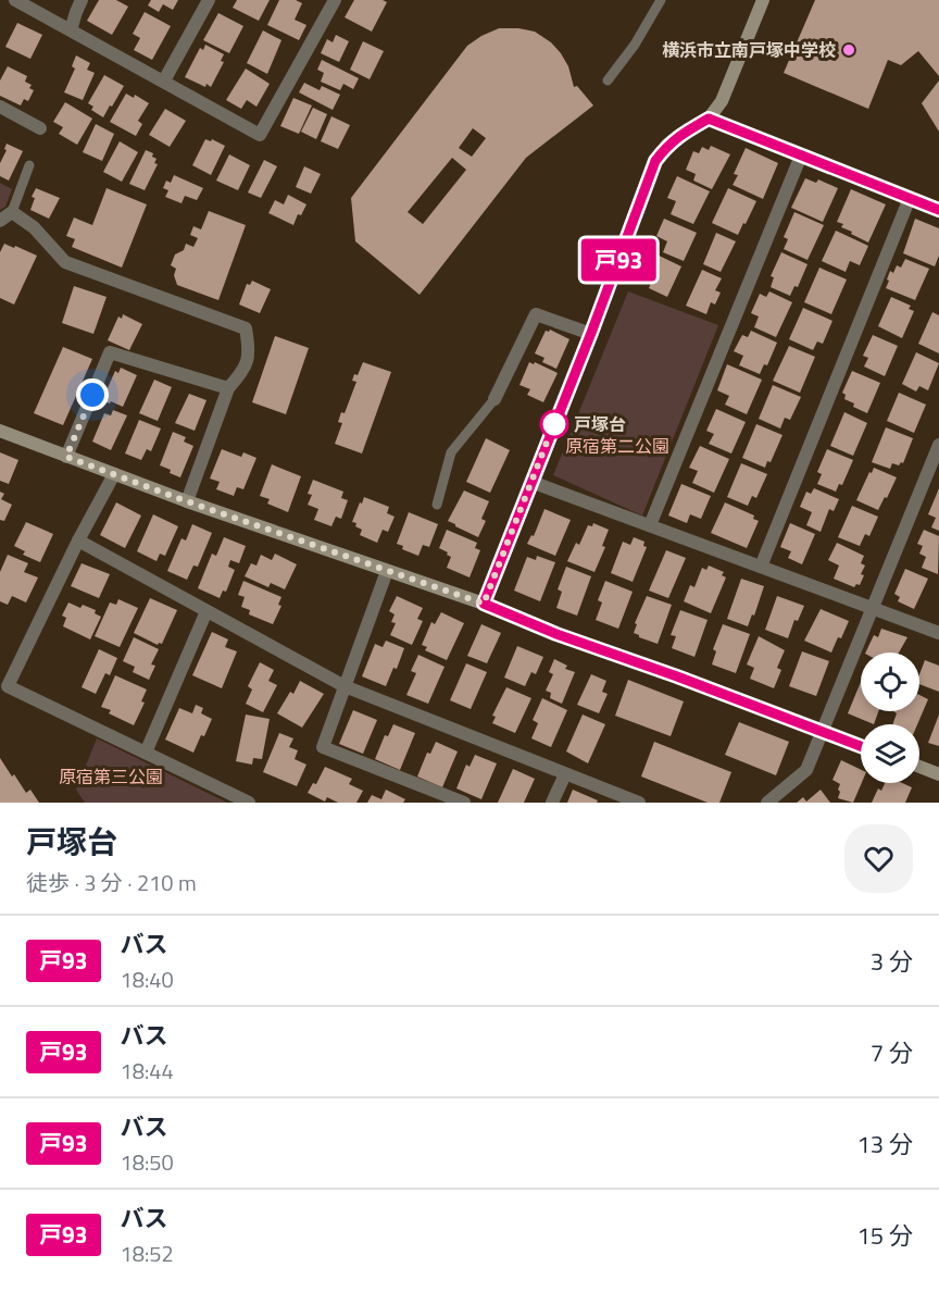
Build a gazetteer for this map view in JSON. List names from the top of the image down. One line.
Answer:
{"parks":["原宿第二公園","原宿第三公園"],"places":["横浜市立南戸塚中学校","戸塚台"],"lines":["bus line 戸93"],"page":{"on_map":"戸93","heading":["戸塚台","徒歩 · 3 分 · 210 m"],"list":[{"mark":"戸93","name":"バス","note":"18:40","value":"3 分"},{"mark":"戸93","name":"バス","note":"18:44","value":"7 分"},{"mark":"戸93","name":"バス","note":"18:50","value":"13 分"},{"mark":"戸93","name":"バス","note":"18:52","value":"15 分"}]}}
